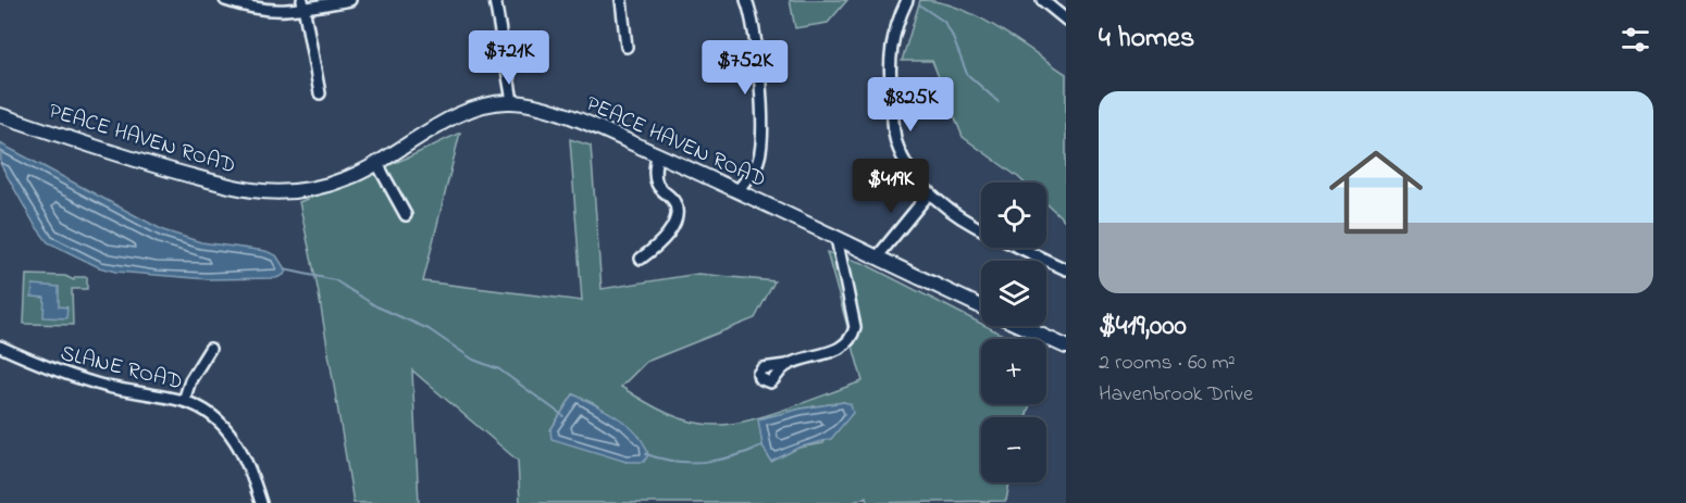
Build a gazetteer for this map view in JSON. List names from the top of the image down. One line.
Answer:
{"streets":{"main road":["PEACE HAVEN ROAD"],"street":["SLANE ROAD"]},"page":{"heading":"4 homes","price":["$721K","$752K","$825K","$419K"],"list":[{"name":"$419,000","note":"2 rooms · 60 m² · Havenbrook Drive"}],"map_buttons":["+","−"]}}
